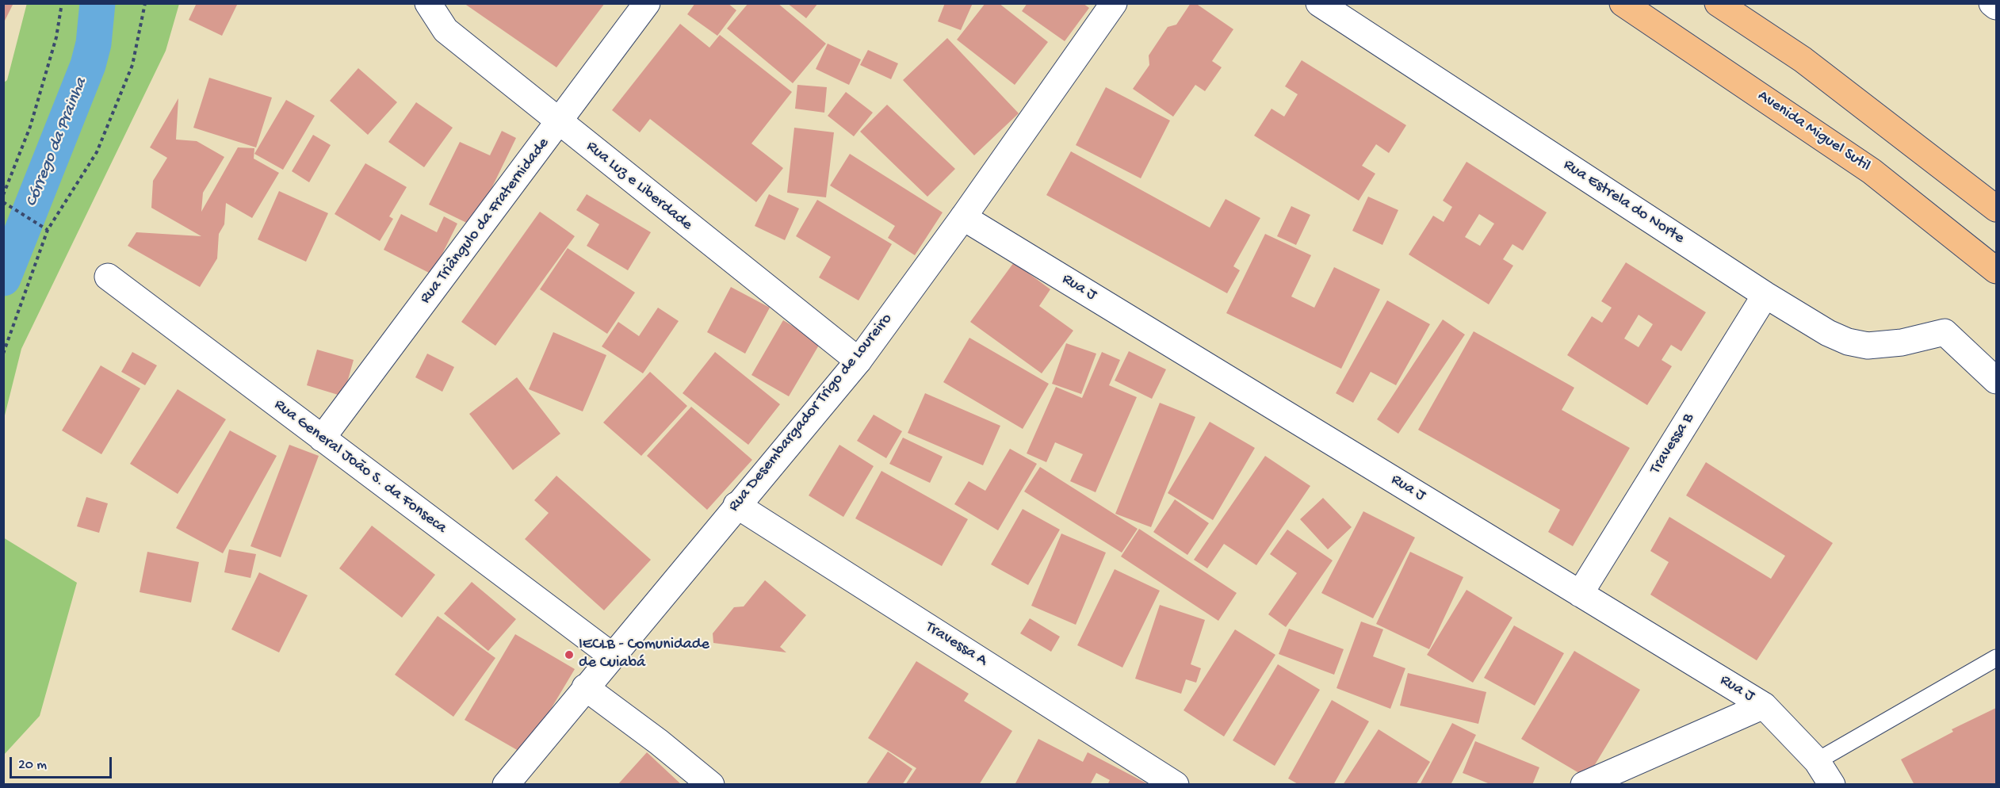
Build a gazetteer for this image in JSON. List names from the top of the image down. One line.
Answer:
{"streets":{"highway":["Avenida Miguel Sutil"],"street":["Rua Luz e Liberdade","Rua Estrela do Norte","Rua Triângulo da Fraternidade","Rua J","Rua Desembargador Trigo de Loureiro","Travessa B","Rua General João S. da Fonseca","Travessa A"]},"crossings":[["Rua Luz e Liberdade","Rua Triângulo da Fraternidade"],["Rua Luz e Liberdade","Rua Desembargador Trigo de Loureiro"],["Rua Estrela do Norte","Travessa B"],["Rua Triângulo da Fraternidade","Rua General João S. da Fonseca"],["Rua J","Rua Desembargador Trigo de Loureiro"],["Rua J","Travessa B"],["Rua Desembargador Trigo de Loureiro","Rua General João S. da Fonseca"],["Rua Desembargador Trigo de Loureiro","Travessa A"]],"water":["Córrego da Prainha"],"places":["IECLB - Comunidade de Cuiabá"],"scale_bar":"20 m"}
